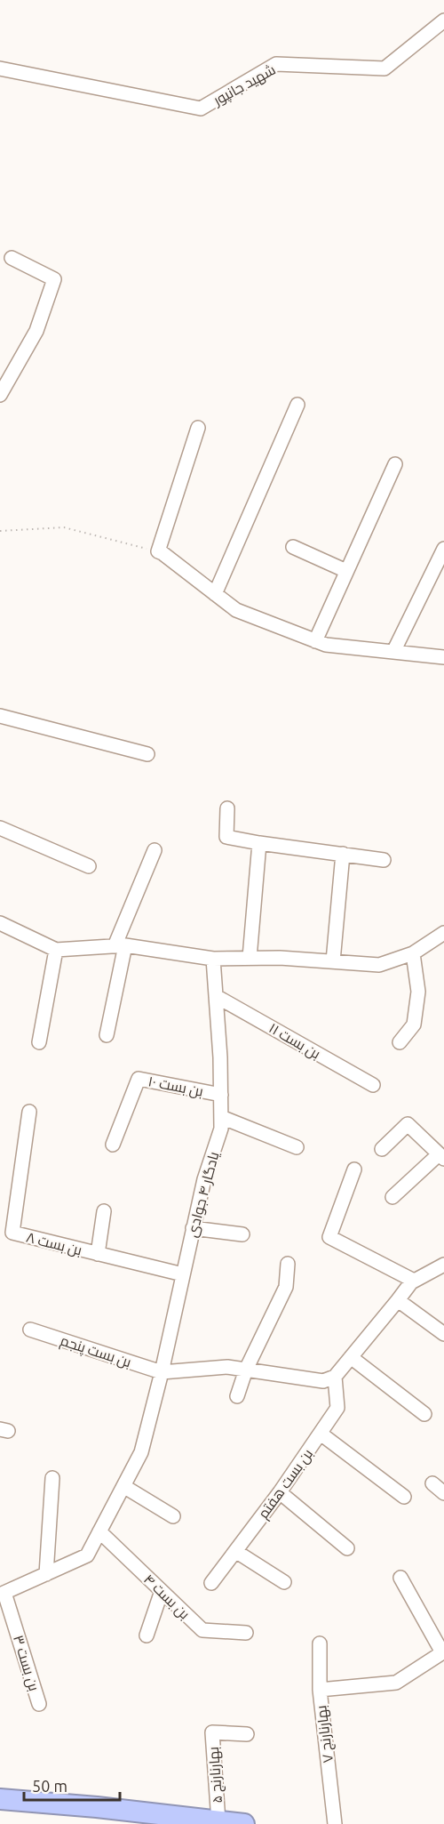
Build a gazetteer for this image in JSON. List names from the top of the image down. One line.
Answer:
{"streets":{"street":["شهید جانپور","بن بست ۱۱","بن بست ۱۰","یادگار ۴ جوادی","بن بست ۸","بن بست پنجم","بن بست هفتم","بن بست ۴","بن بست ۳","بهارنارنج ۷","بهارنارنج ۵"]},"crossings":[["بن بست ۱۱","یادگار ۴ جوادی"],["بن بست ۱۰","یادگار ۴ جوادی"],["یادگار ۴ جوادی","بن بست ۸"],["یادگار ۴ جوادی","بن بست پنجم"],["یادگار ۴ جوادی","بن بست ۴"],["یادگار ۴ جوادی","بن بست ۳"]],"scale_bar":"50 m"}
